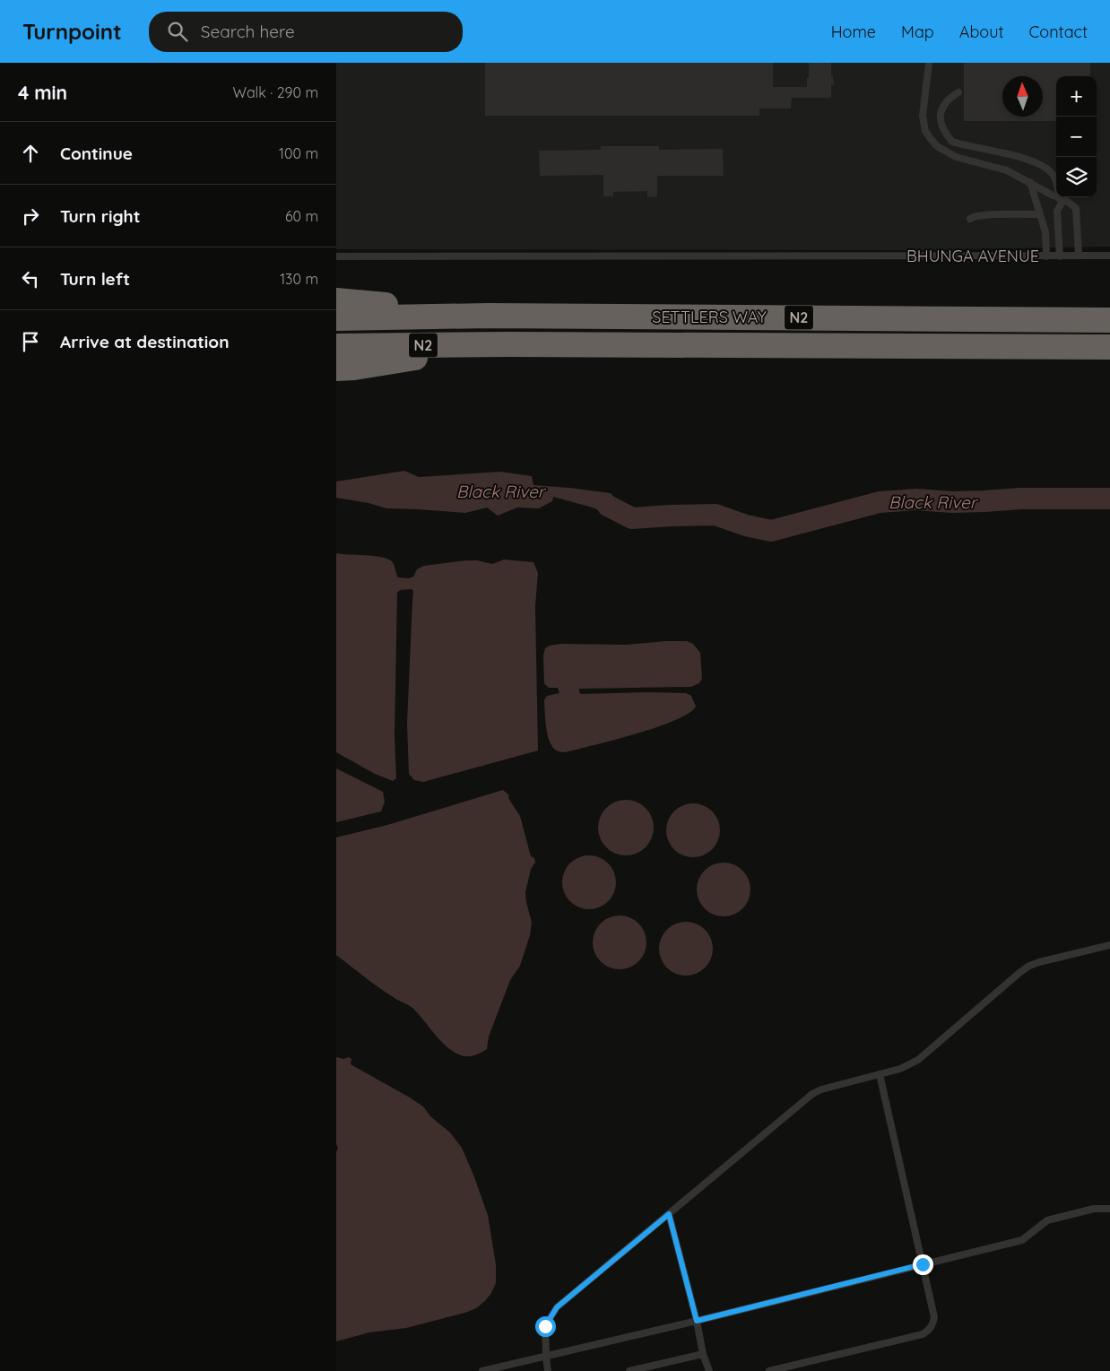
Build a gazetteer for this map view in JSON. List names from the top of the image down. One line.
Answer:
{"streets":{"highway":["SETTLERS WAY","N2"],"lane":["BHUNGA AVENUE"]},"water":["Black River"],"north":"top","page":{"header":"Turnpoint","search":"Search here","nav":["Home","Map","About","Contact"],"heading":["4 min","Walk · 290 m"],"map_buttons":["+","−"],"list":[["Continue","100 m"],["Turn right","60 m"],["Turn left","130 m"],"Arrive at destination"]}}
